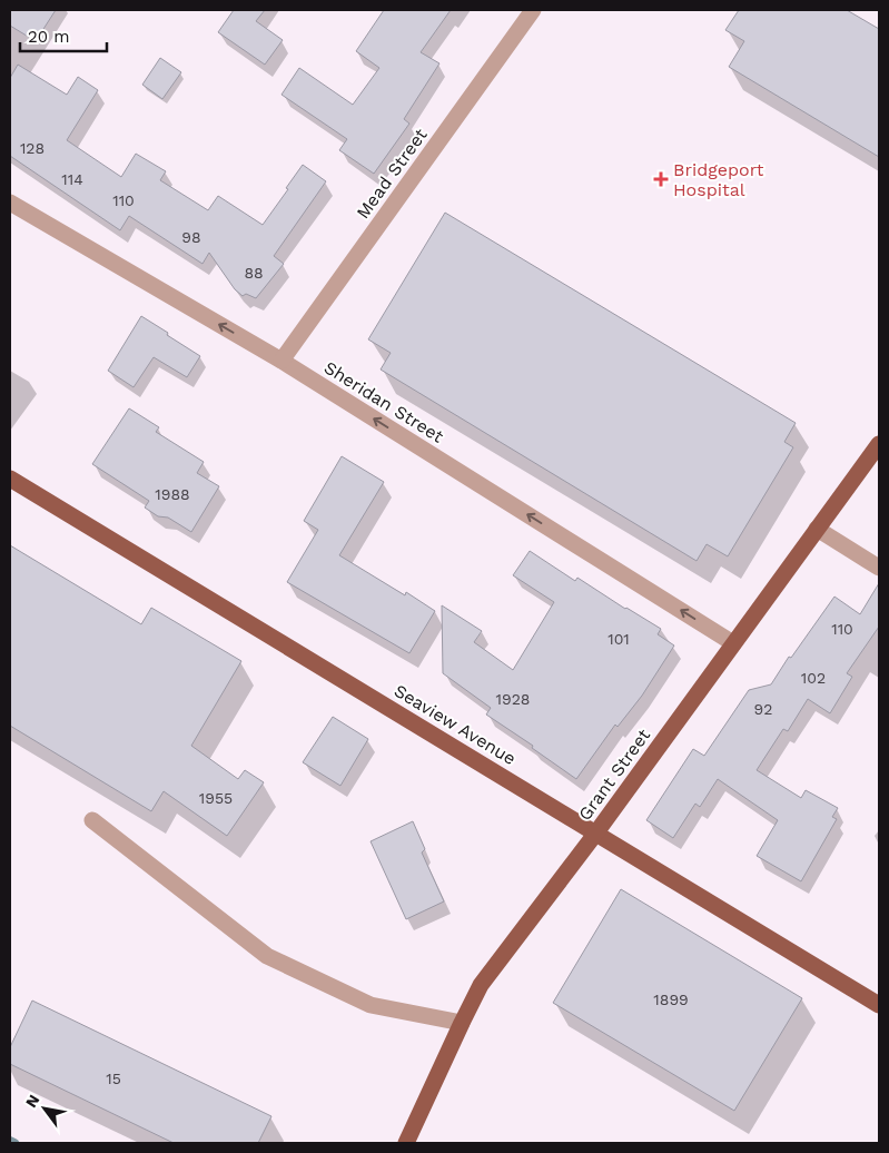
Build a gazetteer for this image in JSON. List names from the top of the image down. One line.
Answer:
{"streets":{"main road":["Seaview Avenue","Grant Street"],"street":["Mead Street","Sheridan Street"]},"crossings":[["Mead Street","Sheridan Street"],["Sheridan Street","Grant Street"],["Seaview Avenue","Grant Street"]],"one_way":["Sheridan Street"],"places":{"health":["Bridgeport Hospital"]},"house_numbers":["128","114","110","98","88","1988","110","101","102","1928","92","1955","1899","15"],"scale_bar":"20 m","north":"top left"}
